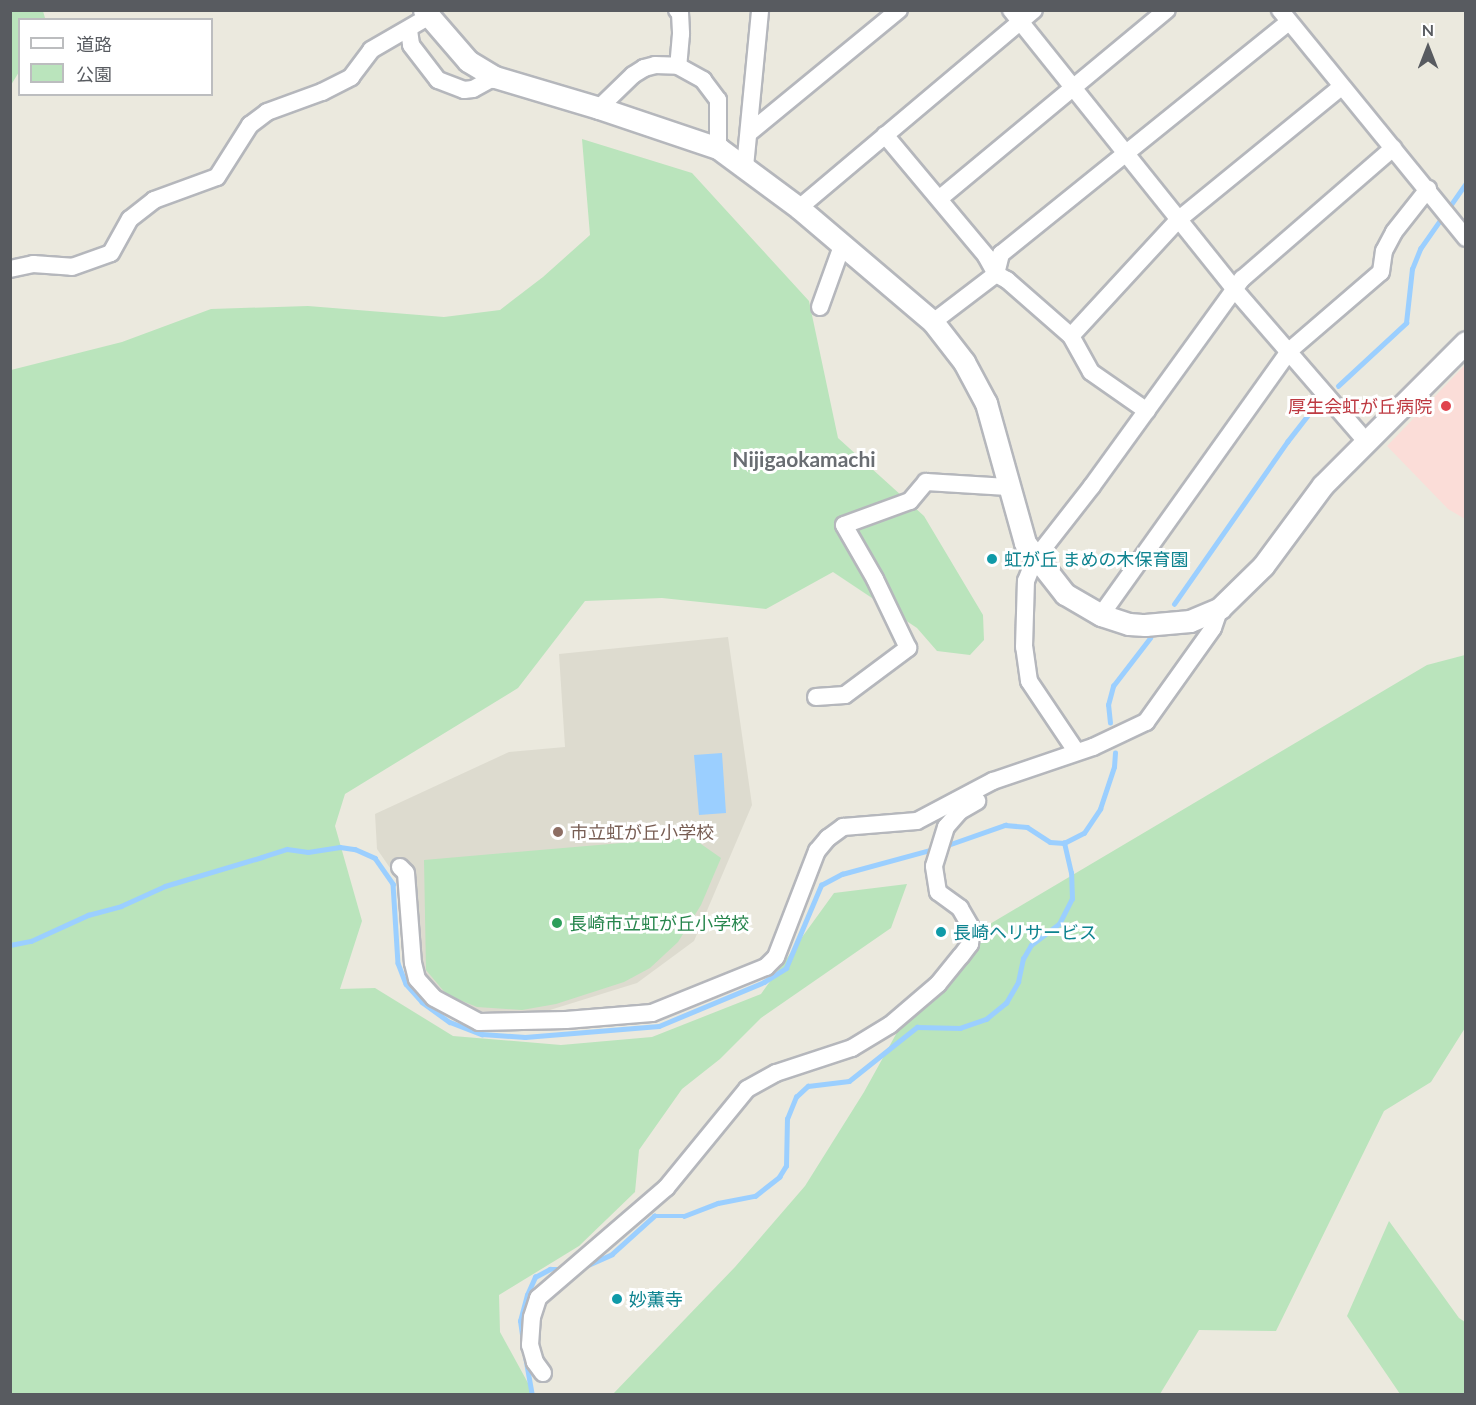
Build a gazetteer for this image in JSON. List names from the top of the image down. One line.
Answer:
{"districts":["Nijigaokamachi"],"places":["厚生会虹が丘病院","虹が丘 まめの木保育園","市立虹が丘小学校","長崎市立虹が丘小学校","長崎ヘリサービス","妙薫寺"],"legend":["道路","公園"],"north":"top"}
